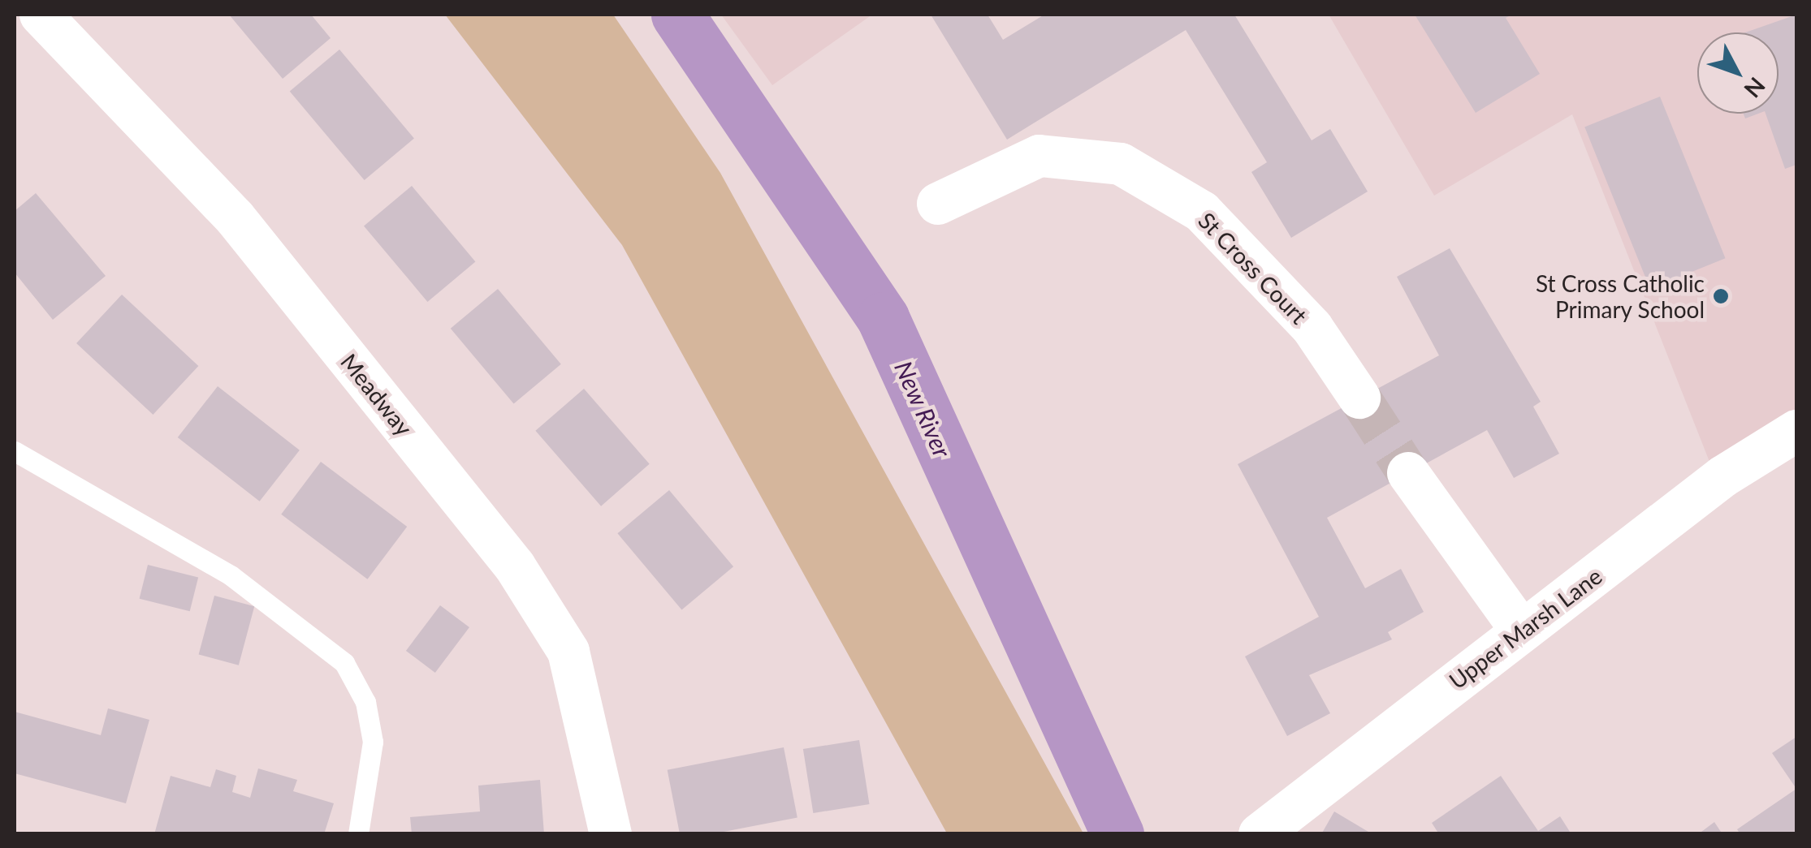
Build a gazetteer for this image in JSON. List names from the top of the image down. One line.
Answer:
{"streets":{"street":["St Cross Court","Meadway","Upper Marsh Lane"]},"water":["New River"],"places":["St Cross Catholic Primary School"],"north":"bottom right"}
